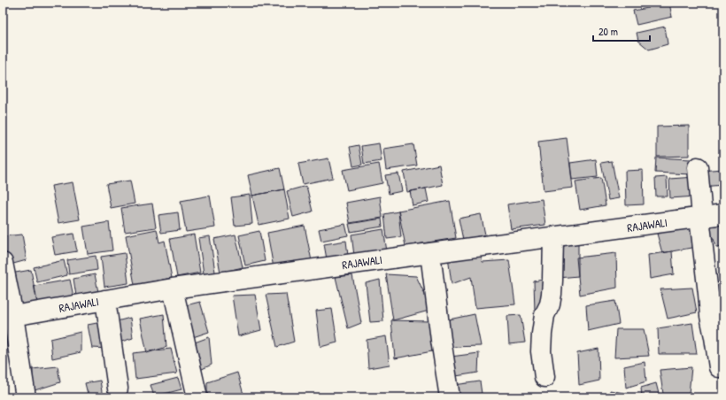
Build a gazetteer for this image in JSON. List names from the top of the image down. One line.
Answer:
{"streets":{"street":["RAJAWALI"]},"scale_bar":"20 m"}
